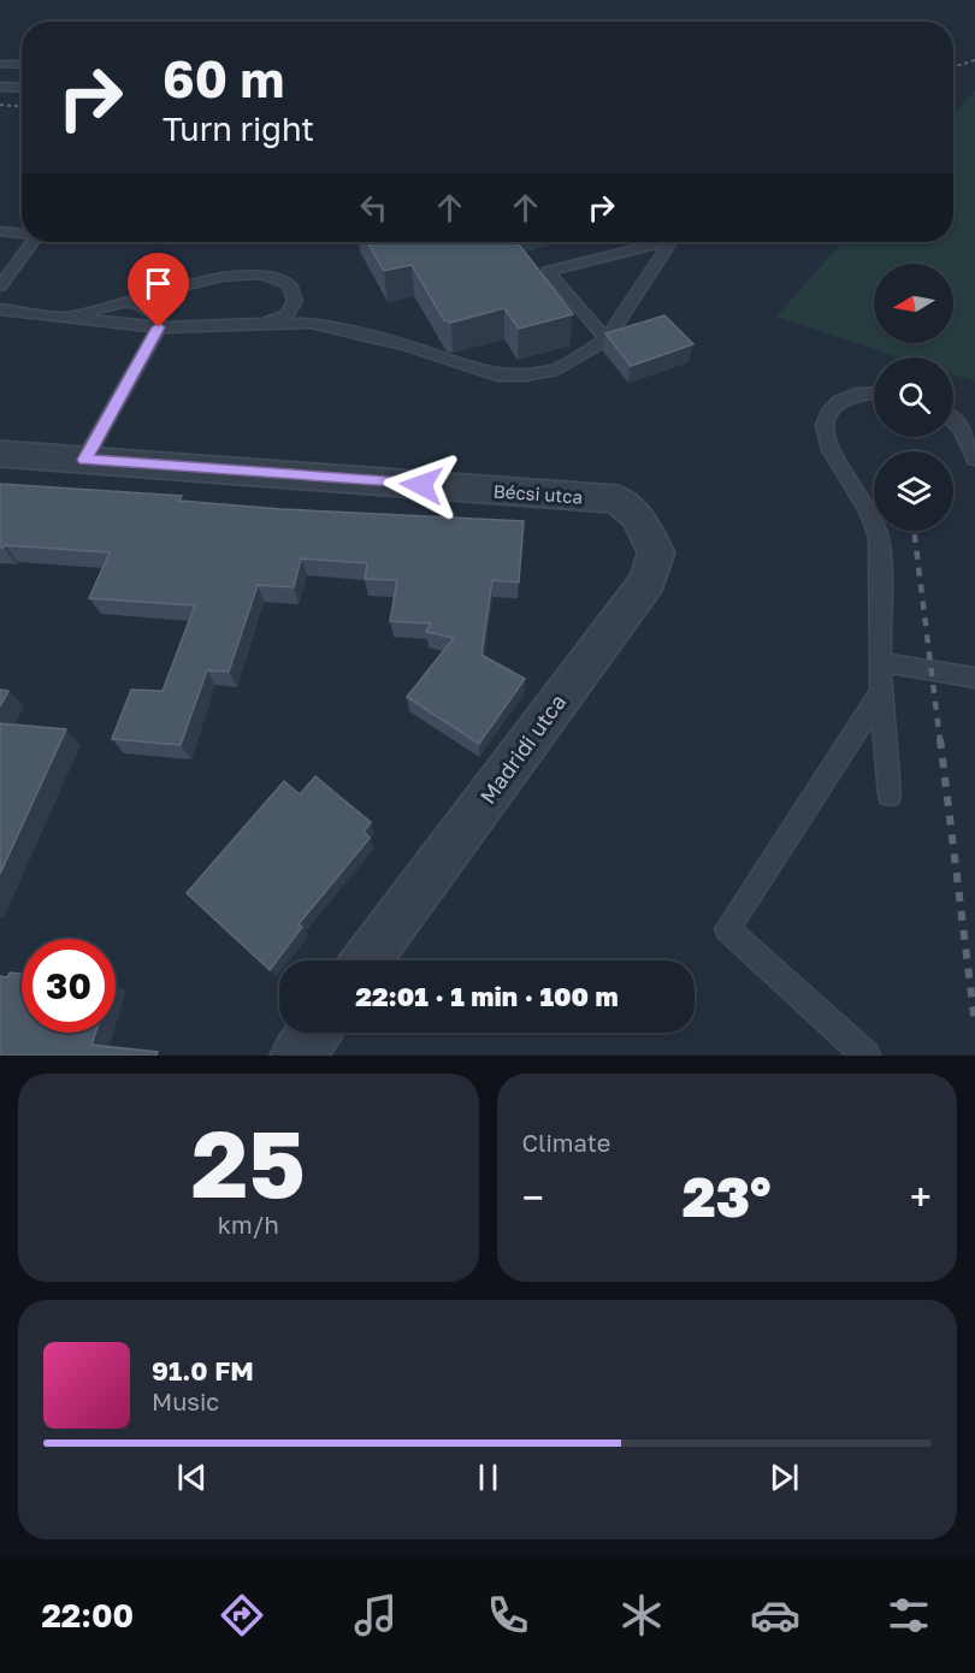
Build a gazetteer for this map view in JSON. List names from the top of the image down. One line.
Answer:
{"streets":{"street":["Bécsi utca","Madridi utca"]},"crossings":[["Bécsi utca","Madridi utca"]],"north":"left","page":{"turn":["60 m","Turn right"],"limit":"30","trip":"22:01 · 1 min · 100 m","tile":[["25","km/h"],"Climate"],"heat":["−","23°","+"],"song":["91.0 FM","Music"],"tabs":"22:00"}}
